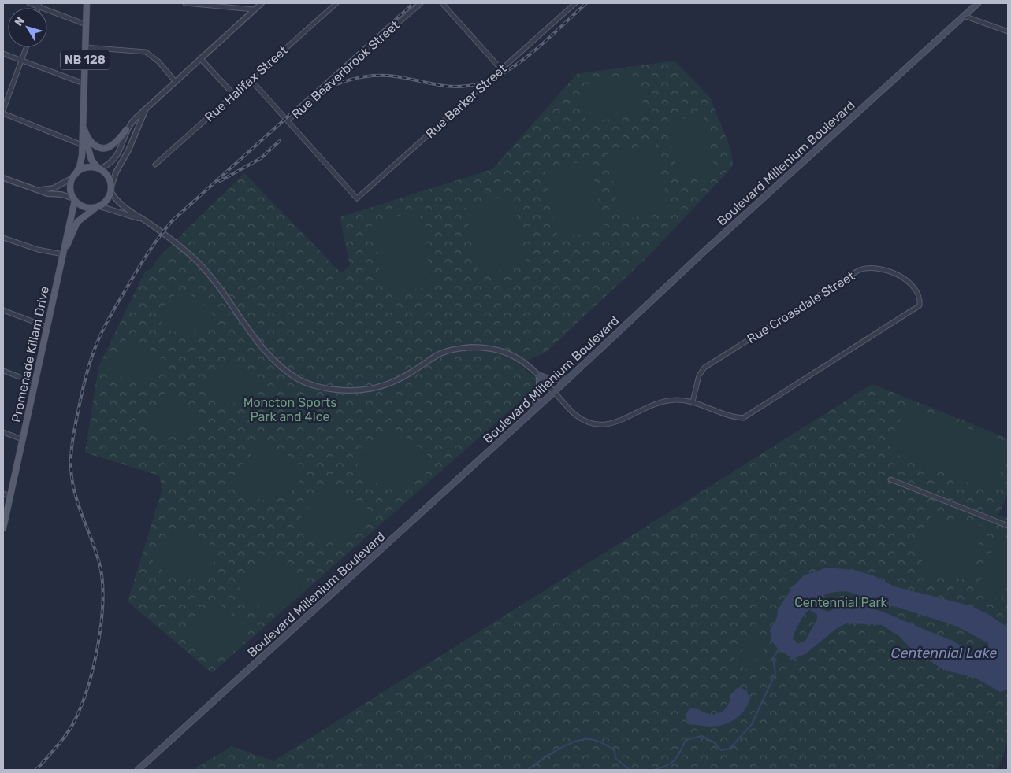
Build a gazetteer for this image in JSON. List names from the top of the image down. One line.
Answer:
{"streets":{"main road":["NB 128","Boulevard Millenium Boulevard","Promenade Killam Drive"],"street":["Rue Beaverbrook Street","Rue Halifax Street","Rue Barker Street","Rue Croasdale Street"]},"crossings":[["NB 128","Promenade Killam Drive"],["Rue Beaverbrook Street","Rue Barker Street"]],"water":["Centennial Lake"],"parks":["Moncton Sports Park and 4Ice","Centennial Park"],"north":"top left"}
